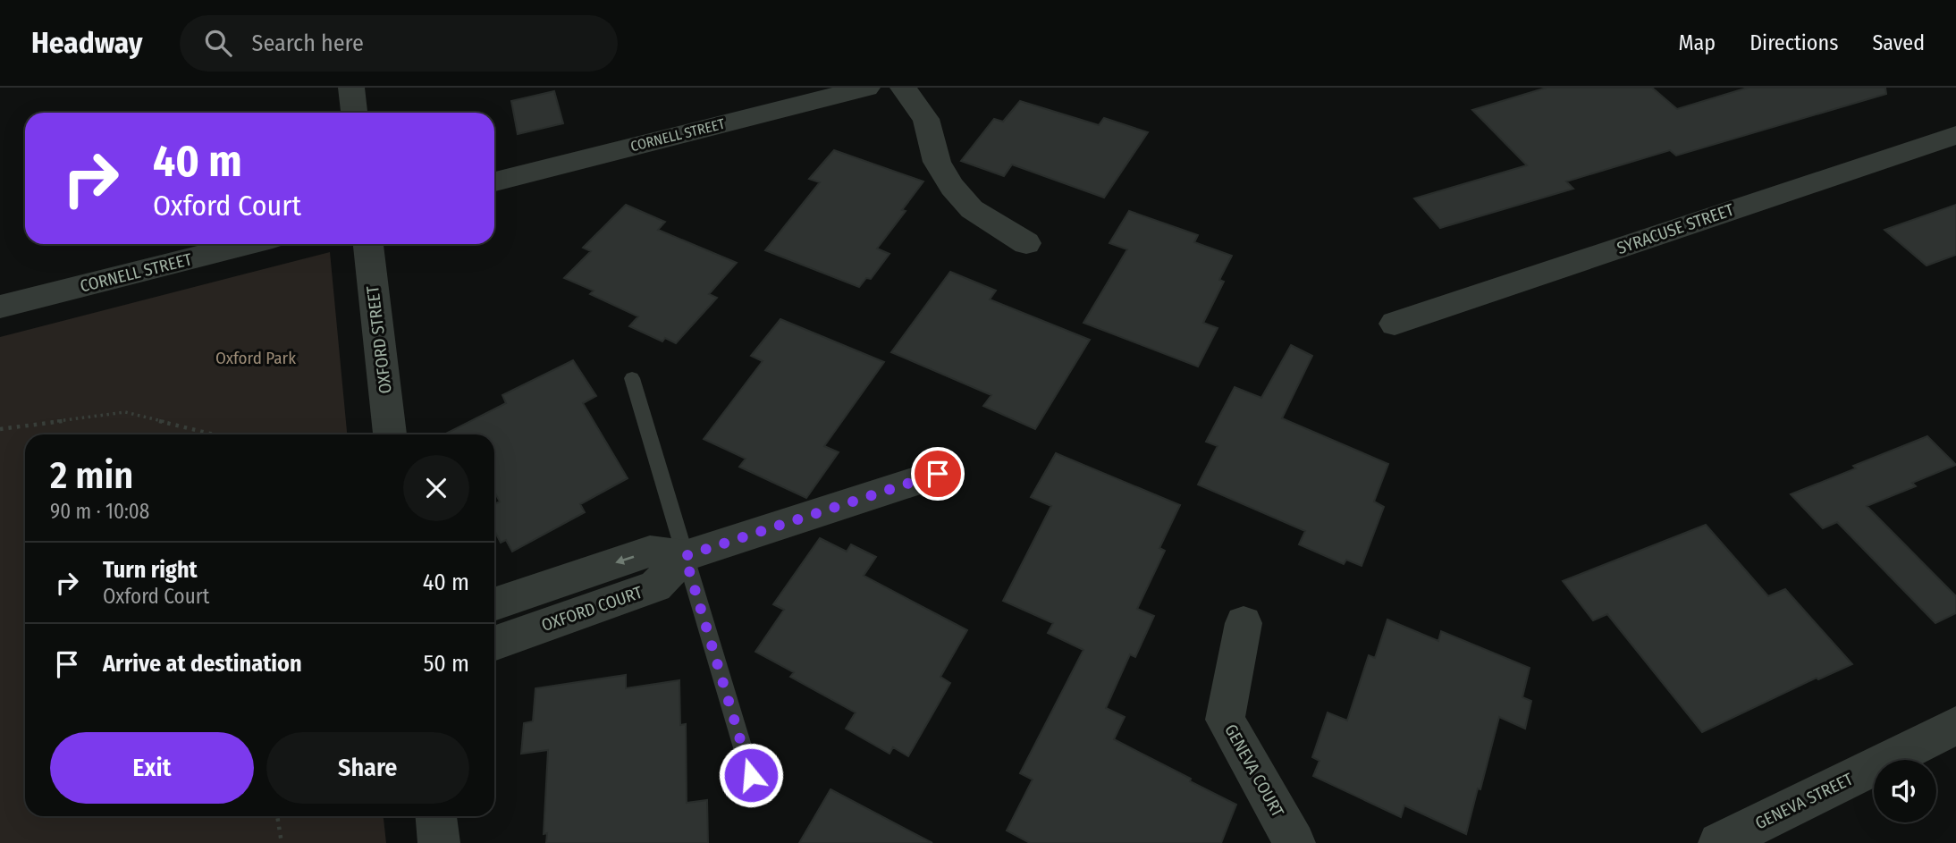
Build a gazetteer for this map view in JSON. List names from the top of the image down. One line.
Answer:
{"streets":{"street":["CORNELL STREET","SYRACUSE STREET","OXFORD STREET","OXFORD COURT","GENEVA COURT","GENEVA STREET"]},"parks":["Oxford Park"],"page":{"header":"Headway","search":"Search here","nav":["Map","Directions","Saved"],"turn":["40 m","Oxford Court"],"heading":["2 min","90 m · 10:08"],"list":[{"name":"Turn right","note":"Oxford Court","value":"40 m"},{"name":"Arrive at destination","value":"50 m"}],"buttons":["Exit","Share"]}}
